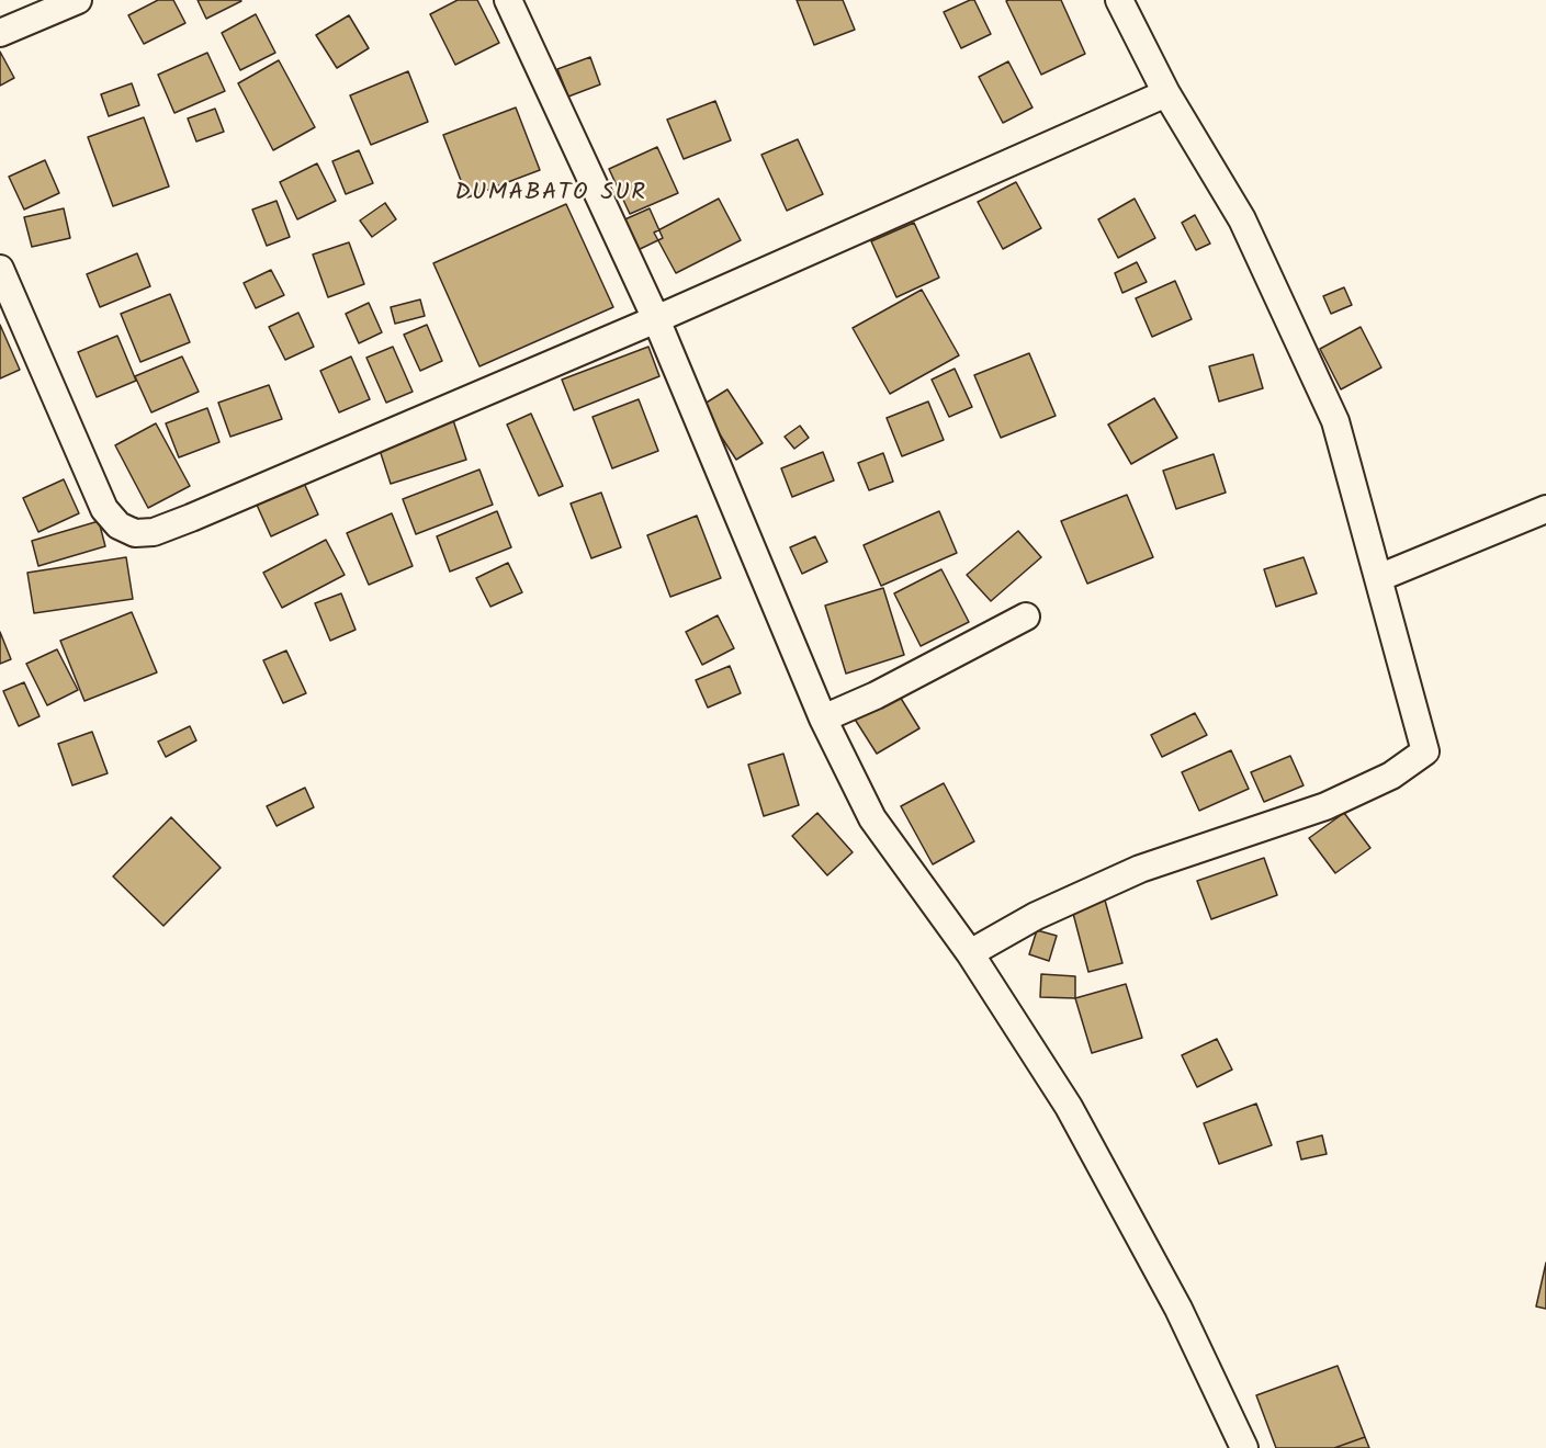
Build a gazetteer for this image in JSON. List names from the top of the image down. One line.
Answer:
{"districts":["DUMABATO SUR"]}
